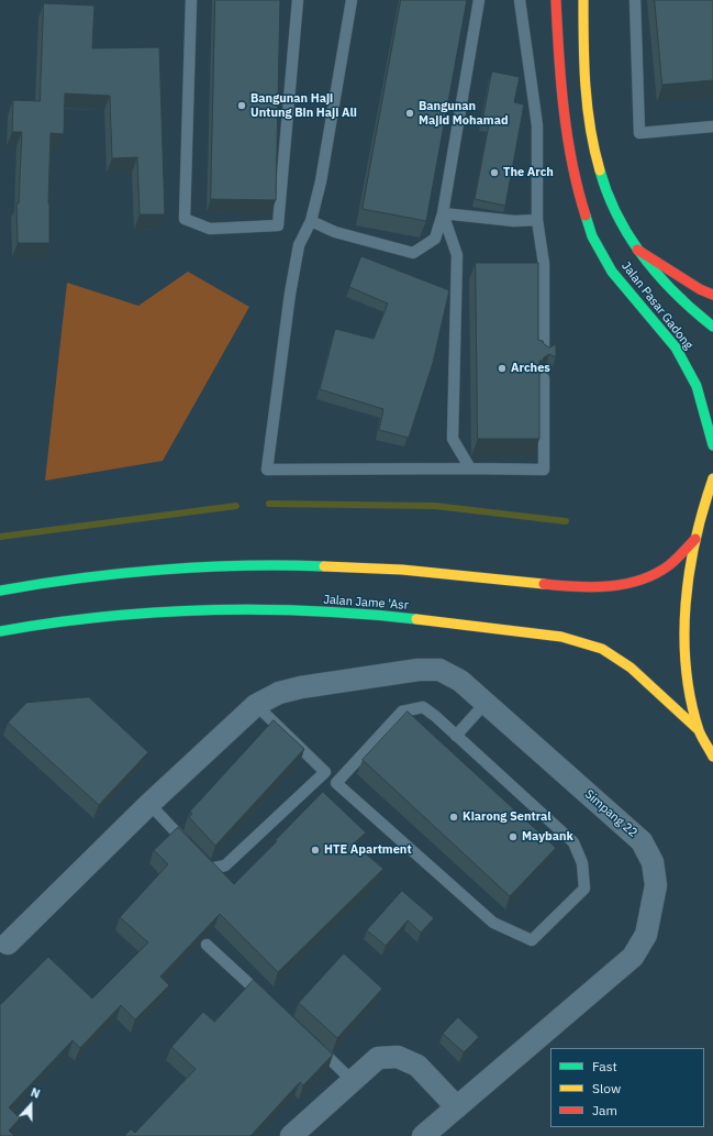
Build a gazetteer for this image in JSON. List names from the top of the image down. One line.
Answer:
{"streets":{"main road":["Jalan Pasar Gadong","Jalan Jame 'Asr"],"street":["Simpang 22"]},"places":["Bangunan Haji Untung Bin Haji Ali","Bangunan Majid Mohamad","The Arch","Arches","Kiarong Sentral","Maybank","HTE Apartment"],"legend":["Fast","Slow","Jam"],"north":"top"}
